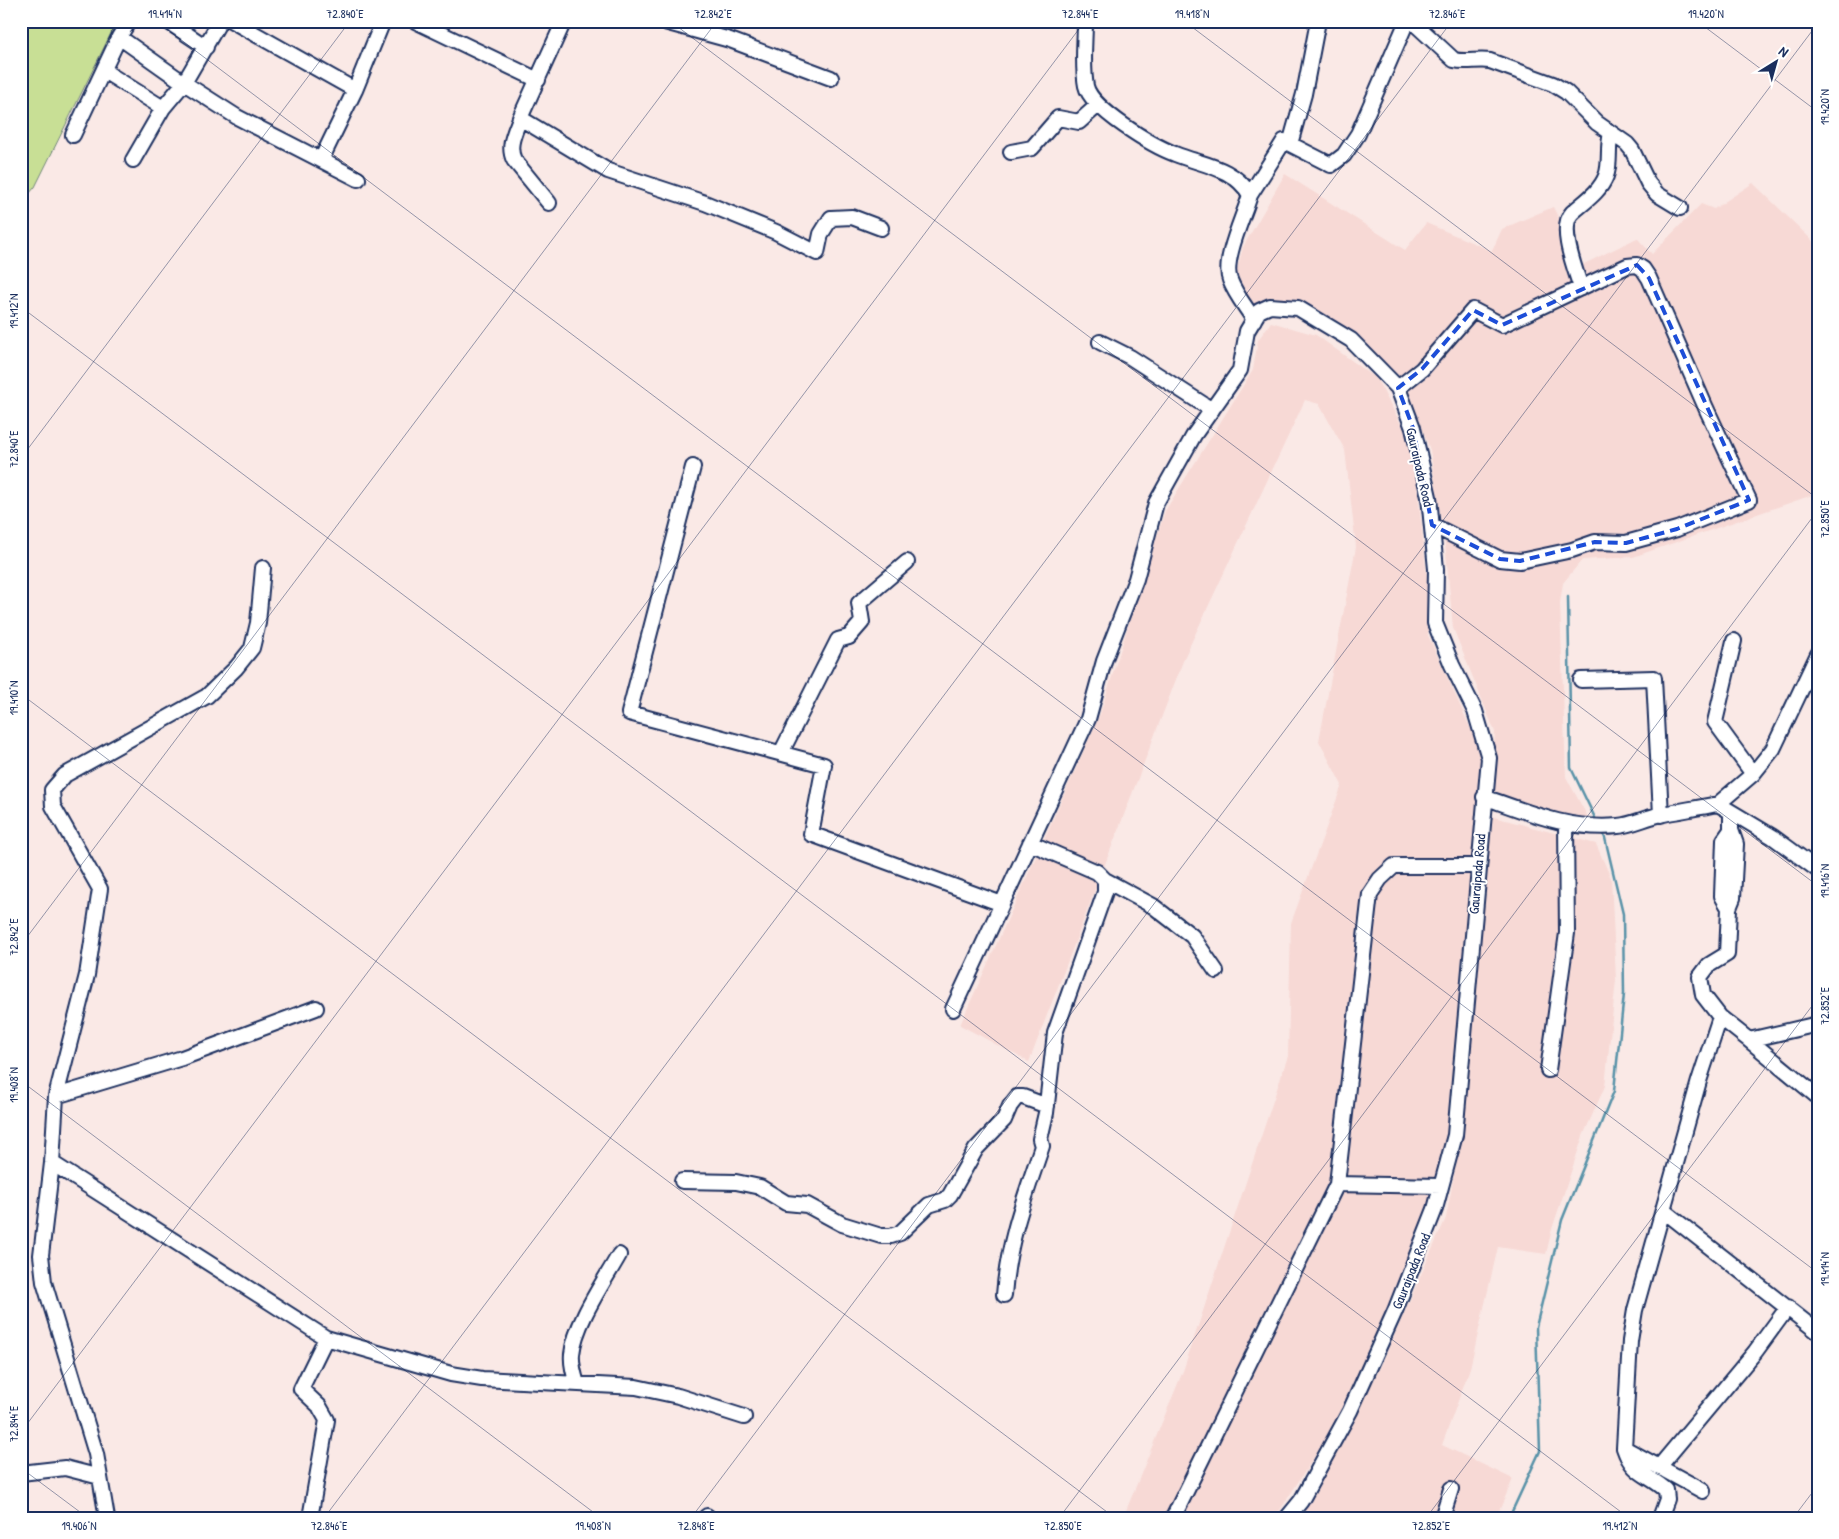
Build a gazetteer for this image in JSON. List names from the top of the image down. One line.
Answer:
{"streets":{"street":["Gauraipada Road"]},"north":"top right","coordinates":["19.414°N","72.840°E","72.842°E","72.844°E","19.418°N","72.846°E","19.420°N","19.412°N","72.850°E","19.410°N","19.416°N","72.852°E","19.408°N","19.406°N","72.848°E"]}
